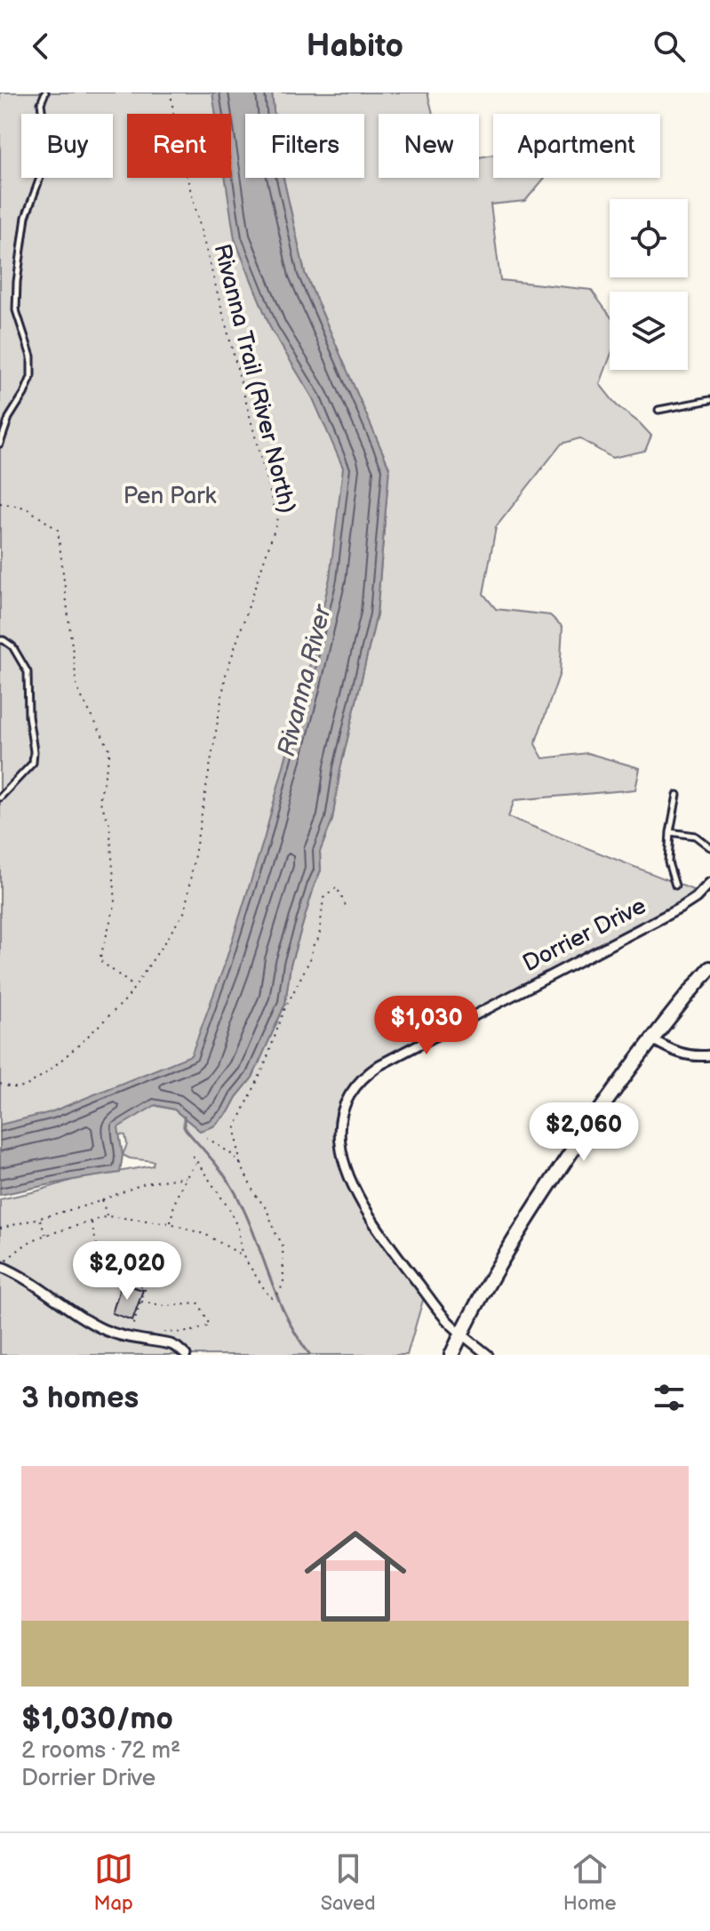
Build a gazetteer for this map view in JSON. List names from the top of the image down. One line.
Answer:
{"streets":{"street":["Dorrier Drive"],"path":["Rivanna Trail (River North)"]},"water":["Rivanna River"],"parks":["Pen Park"],"page":{"header":"Habito","chip":["Buy","Rent","Filters","New","Apartment"],"price":["$1,030","$2,060","$2,020"],"heading":"3 homes","list":[{"name":"$1,030/mo","note":"2 rooms · 72 m² · Dorrier Drive"}],"tabs":["Map","Saved","Home"]}}
